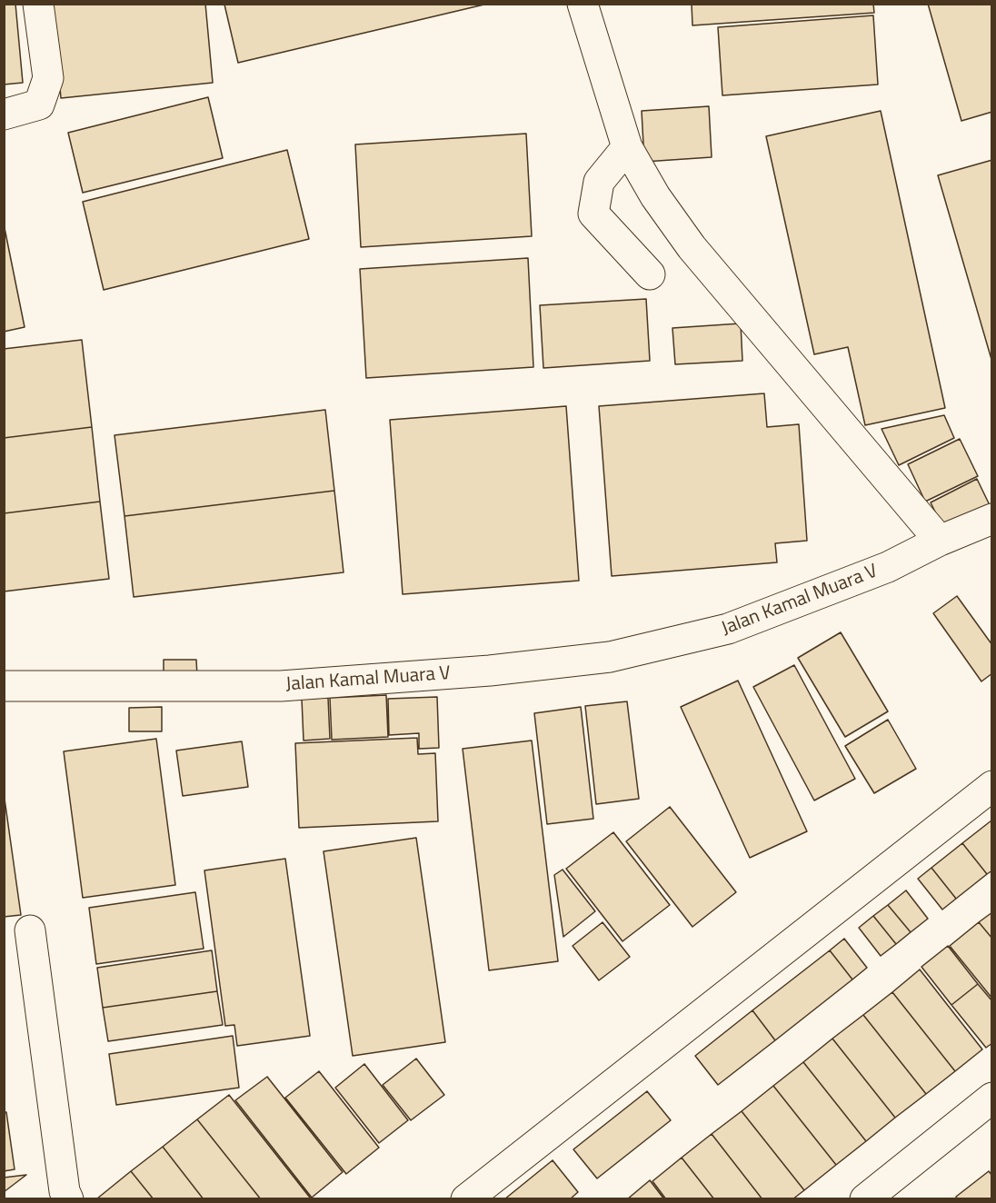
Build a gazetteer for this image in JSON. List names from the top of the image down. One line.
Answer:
{"streets":{"street":["Jalan Kamal Muara V"]}}
